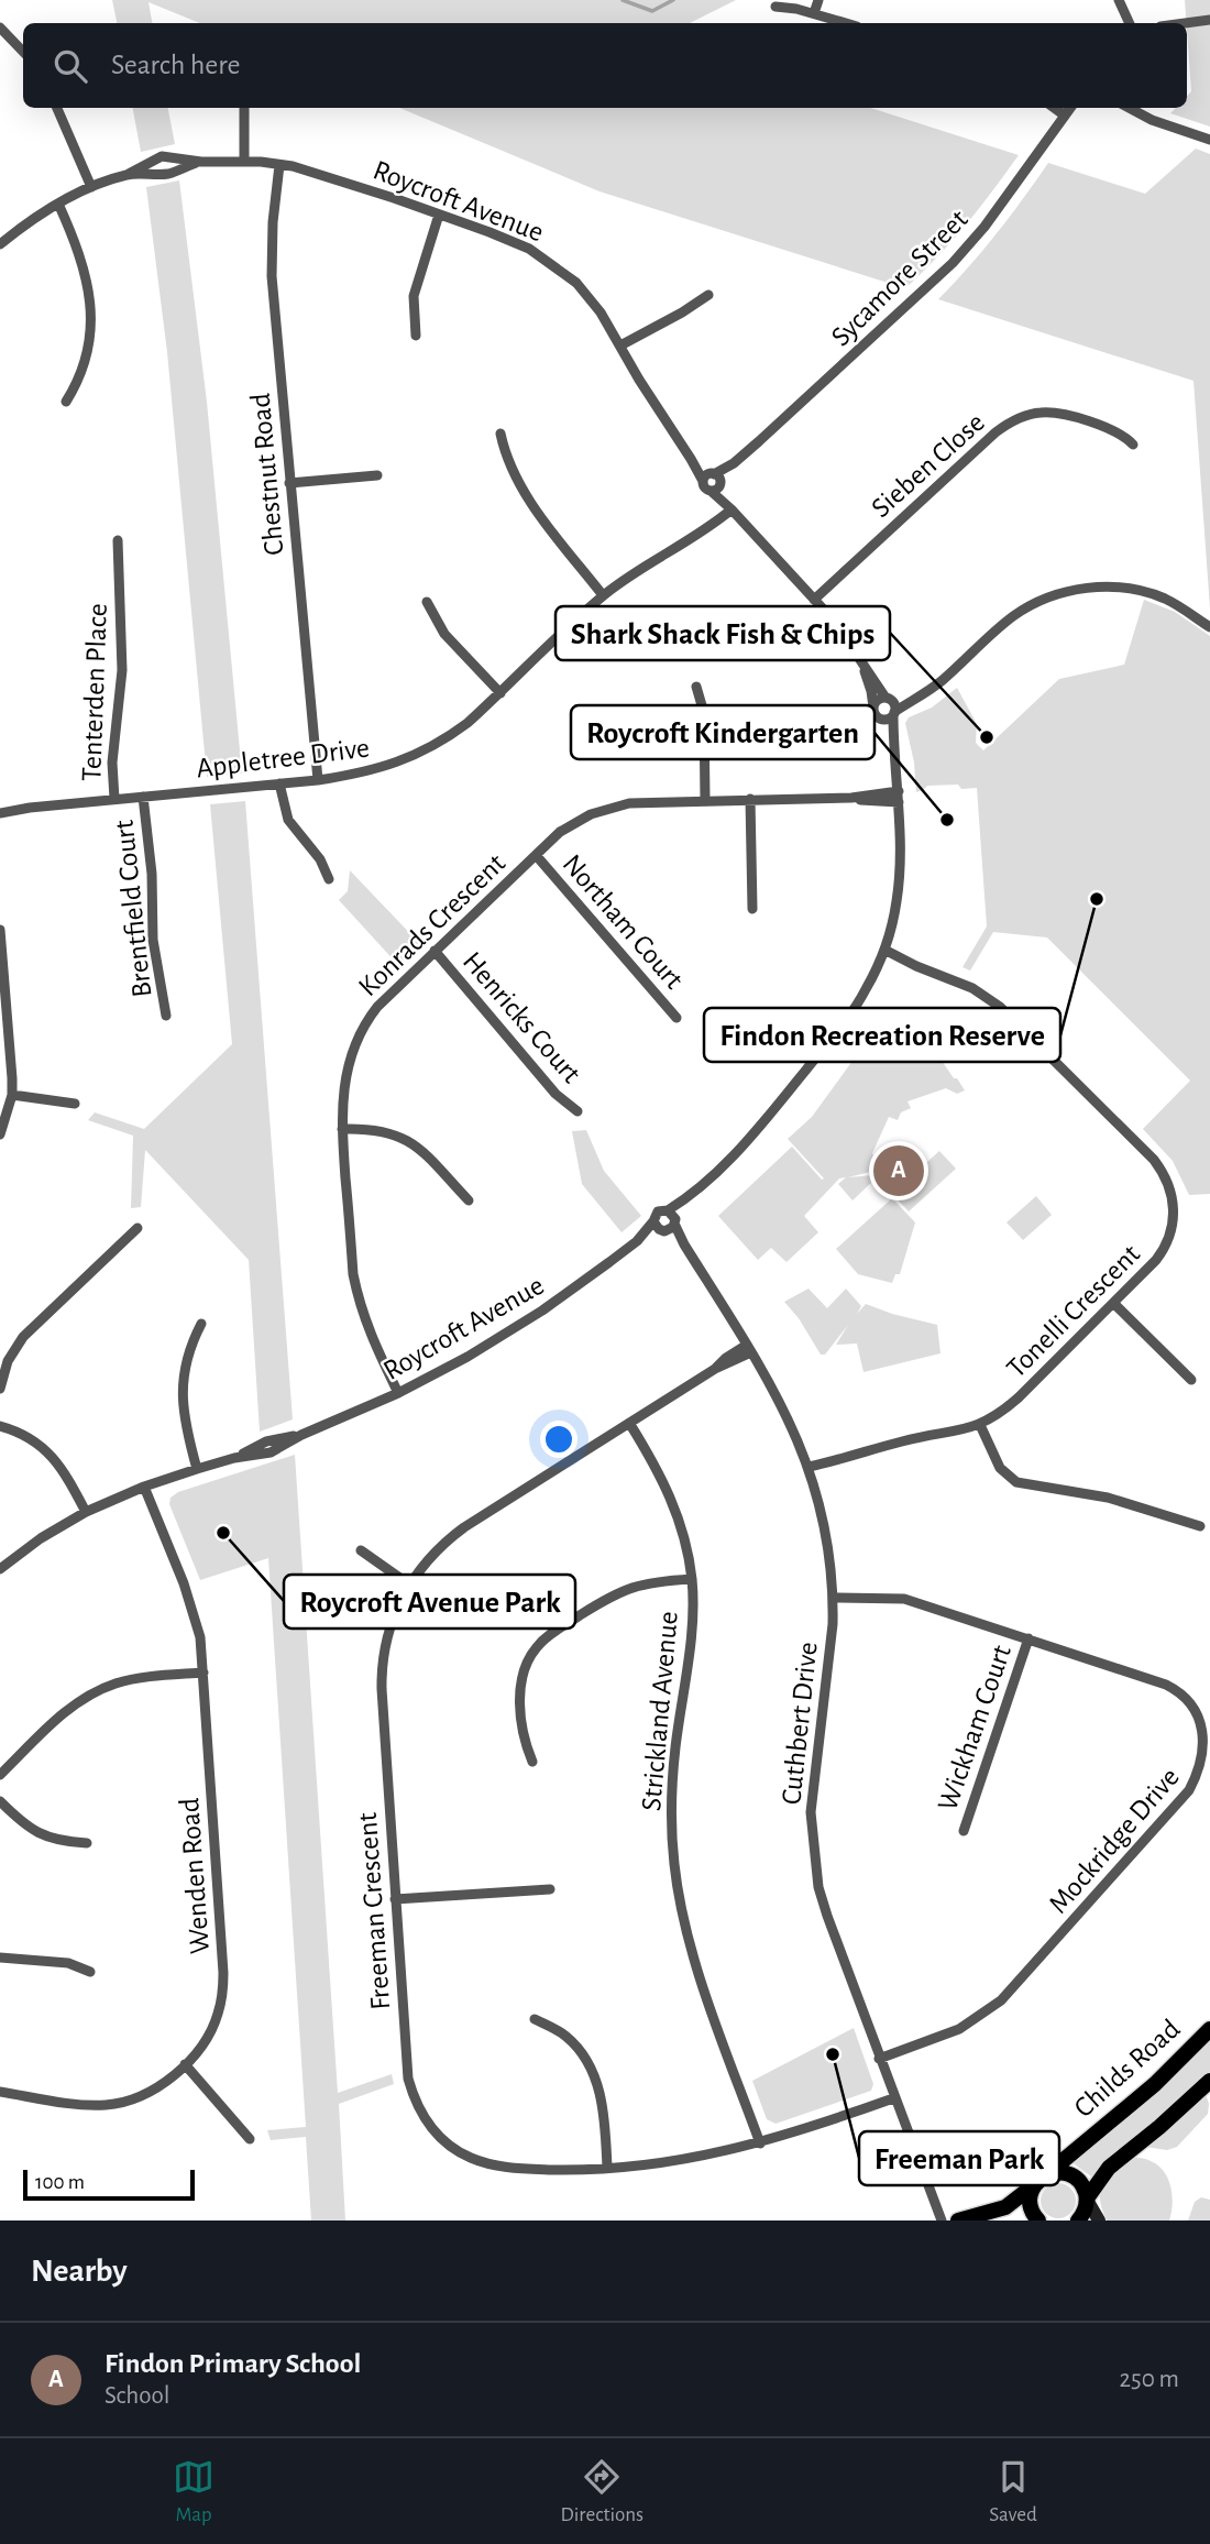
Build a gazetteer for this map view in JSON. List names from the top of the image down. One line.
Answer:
{"streets":{"main road":["Childs Road"],"street":["Roycroft Avenue","Sycamore Street","Sieben Close","Chestnut Road","Tenterden Place","Appletree Drive","Brentfield Court","Northam Court","Konrads Crescent","Henricks Court","Tonelli Crescent","Strickland Avenue","Cuthbert Drive","Wickham Court","Mockridge Drive","Wenden Road","Freeman Crescent"]},"crossings":[["Roycroft Avenue","Sycamore Street"],["Roycroft Avenue","Chestnut Road"],["Roycroft Avenue","Konrads Crescent"],["Roycroft Avenue","Cuthbert Drive"],["Roycroft Avenue","Wenden Road"],["Chestnut Road","Appletree Drive"],["Tenterden Place","Appletree Drive"],["Appletree Drive","Brentfield Court"],["Northam Court","Konrads Crescent"],["Konrads Crescent","Henricks Court"],["Tonelli Crescent","Cuthbert Drive"],["Strickland Avenue","Freeman Crescent"],["Cuthbert Drive","Mockridge Drive"],["Cuthbert Drive","Freeman Crescent"],["Wickham Court","Mockridge Drive"]],"places":["Shark Shack Fish & Chips","Roycroft Kindergarten","Findon Recreation Reserve","Roycroft Avenue Park","Freeman Park"],"scale_bar":"100 m","page":{"search":"Search here","pins":"A","scale":"100 m","heading":"Nearby","list":[{"mark":"A","name":"Findon Primary School","note":"School","value":"250 m"}],"nav":["Map","Directions","Saved"]}}
